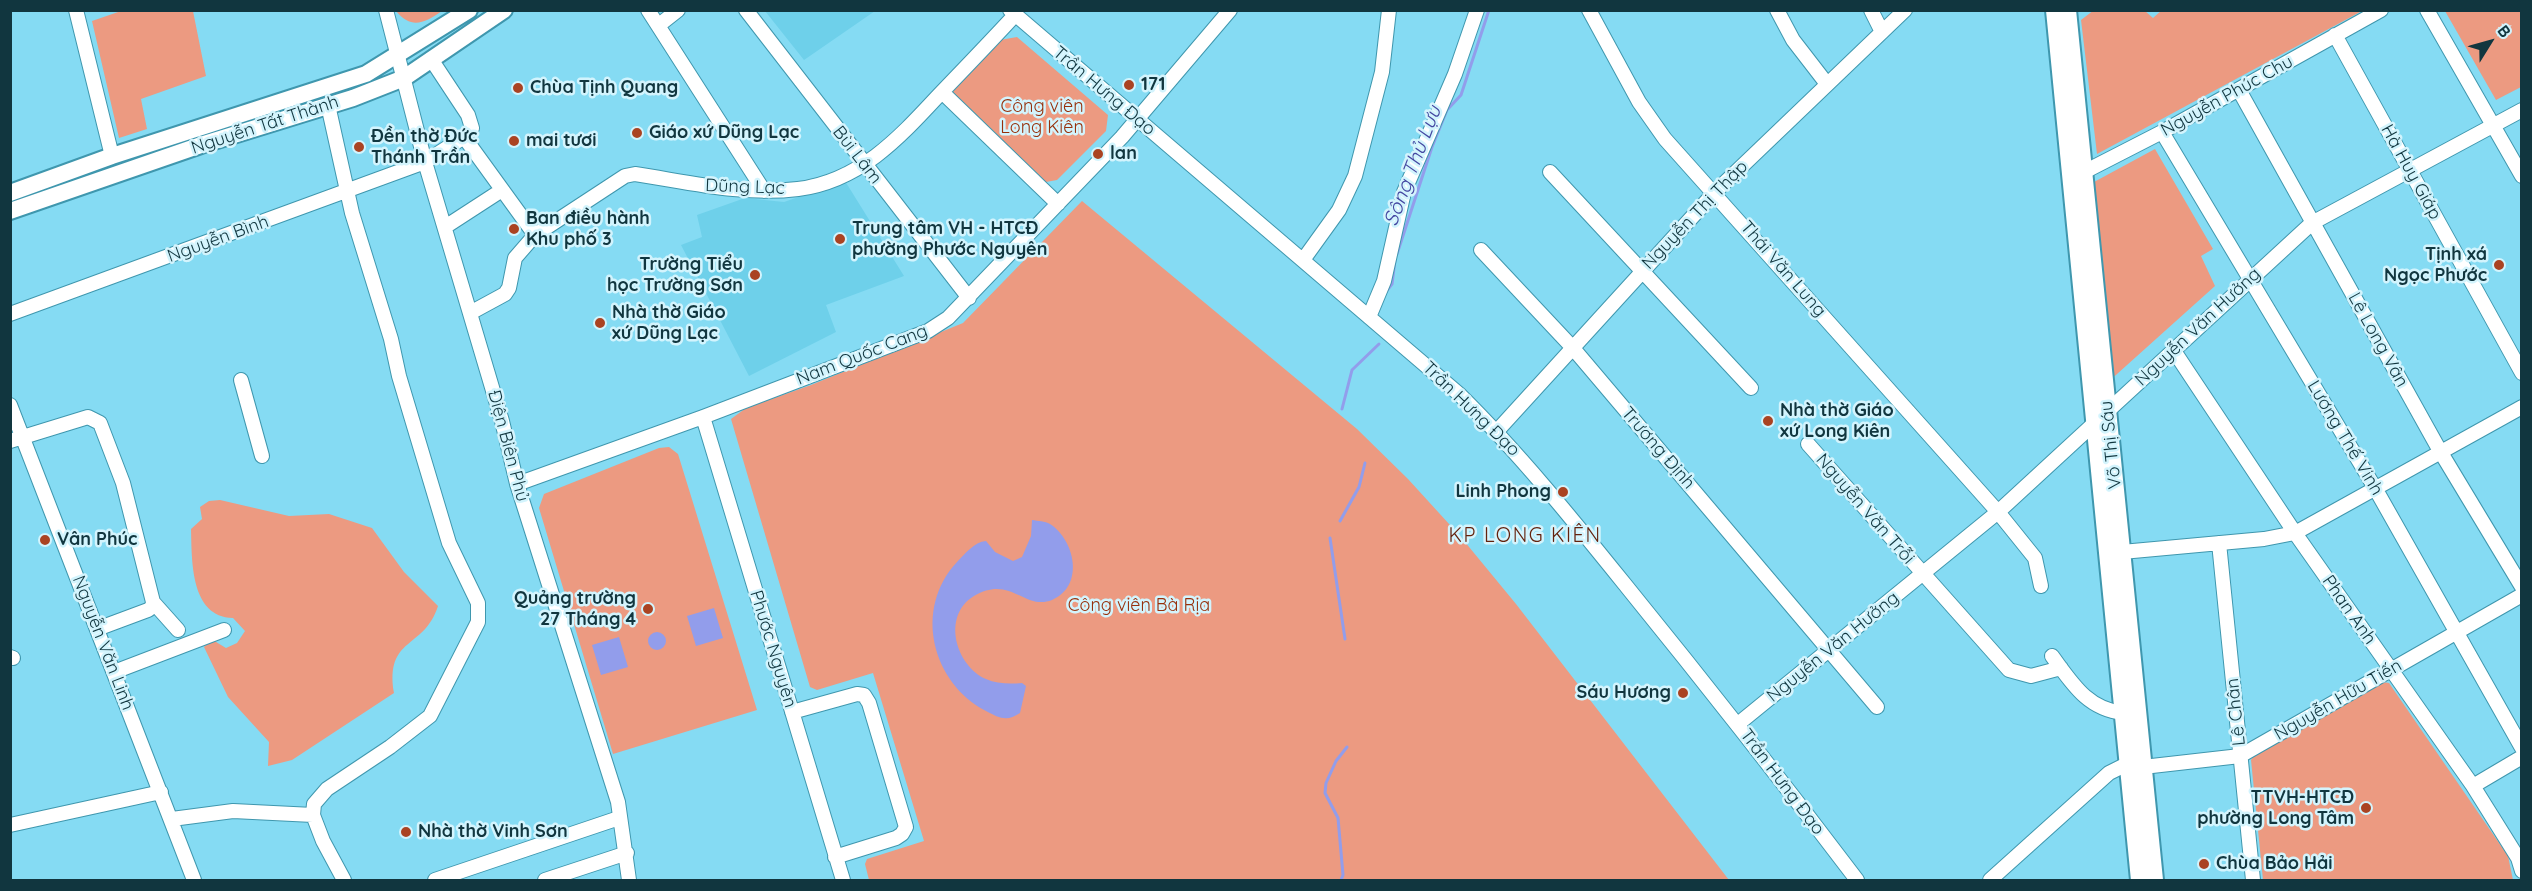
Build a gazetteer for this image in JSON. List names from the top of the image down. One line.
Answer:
{"streets":{"main road":["Nguyễn Tất Thành","Võ Thị Sáu"],"street":["Trần Hưng Đạo","Nguyễn Phúc Chu","Bùi Lâm","Hà Huy Giáp","Dũng Lạc","Nguyễn Thị Thập","Nguyễn Bình","Thái Văn Lung","Nguyễn Văn Hưởng","Lê Long Vân","Nam Quốc Cang","Lương Thế Vinh","Điện Biên Phủ","Trương Định","Nguyễn Văn Trỗi","Phan Anh","Nguyễn Văn Linh","Phước Nguyên","Nguyễn Hữu Tiến","Lê Chân"]},"crossings":[["Trần Hưng Đạo","Dũng Lạc"],["Trần Hưng Đạo","Nguyễn Thị Thập"],["Trần Hưng Đạo","Nguyễn Văn Hưởng"],["Trần Hưng Đạo","Nam Quốc Cang"],["Nguyễn Phúc Chu","Hà Huy Giáp"],["Nguyễn Phúc Chu","Lê Long Vân"],["Nguyễn Phúc Chu","Lương Thế Vinh"],["Nguyễn Phúc Chu","Võ Thị Sáu"],["Nguyễn Tất Thành","Điện Biên Phủ"],["Bùi Lâm","Dũng Lạc"],["Bùi Lâm","Nam Quốc Cang"],["Hà Huy Giáp","Nguyễn Văn Hưởng"],["Dũng Lạc","Điện Biên Phủ"],["Nguyễn Thị Thập","Thái Văn Lung"],["Nguyễn Thị Thập","Trương Định"],["Nguyễn Bình","Điện Biên Phủ"],["Thái Văn Lung","Nguyễn Văn Hưởng"],["Nguyễn Văn Hưởng","Lê Long Vân"],["Nguyễn Văn Hưởng","Lương Thế Vinh"],["Nguyễn Văn Hưởng","Võ Thị Sáu"],["Nguyễn Văn Hưởng","Trương Định"],["Nguyễn Văn Hưởng","Nguyễn Văn Trỗi"],["Nguyễn Văn Hưởng","Phan Anh"],["Nam Quốc Cang","Điện Biên Phủ"],["Nam Quốc Cang","Phước Nguyên"],["Lương Thế Vinh","Nguyễn Hữu Tiến"],["Võ Thị Sáu","Nguyễn Hữu Tiến"],["Phan Anh","Nguyễn Hữu Tiến"],["Nguyễn Hữu Tiến","Lê Chân"]],"districts":["KP LONG KIÊN"],"water":["Sông Thủ Lựu"],"parks":["Công viên Long Kiên","Công viên Bà Rịa"],"places":["171","Chùa Tịnh Quang","Giáo xứ Dũng Lạc","mai tươi","Đền thờ Đức Thánh Trần","lan","Ban điều hành Khu phố 3","Trung tâm VH - HTCĐ phường Phước Nguyên","Tịnh xá Ngọc Phước","Trường Tiểu học Trường Sơn","Nhà thờ Giáo xứ Dũng Lạc","Nhà thờ Giáo xứ Long Kiên","Linh Phong","Vân Phúc","Quảng trường 27 Tháng 4","Sáu Hương","TTVH-HTCĐ phường Long Tâm","Nhà thờ Vinh Sơn","Chùa Bảo Hải"],"north":"top right"}
